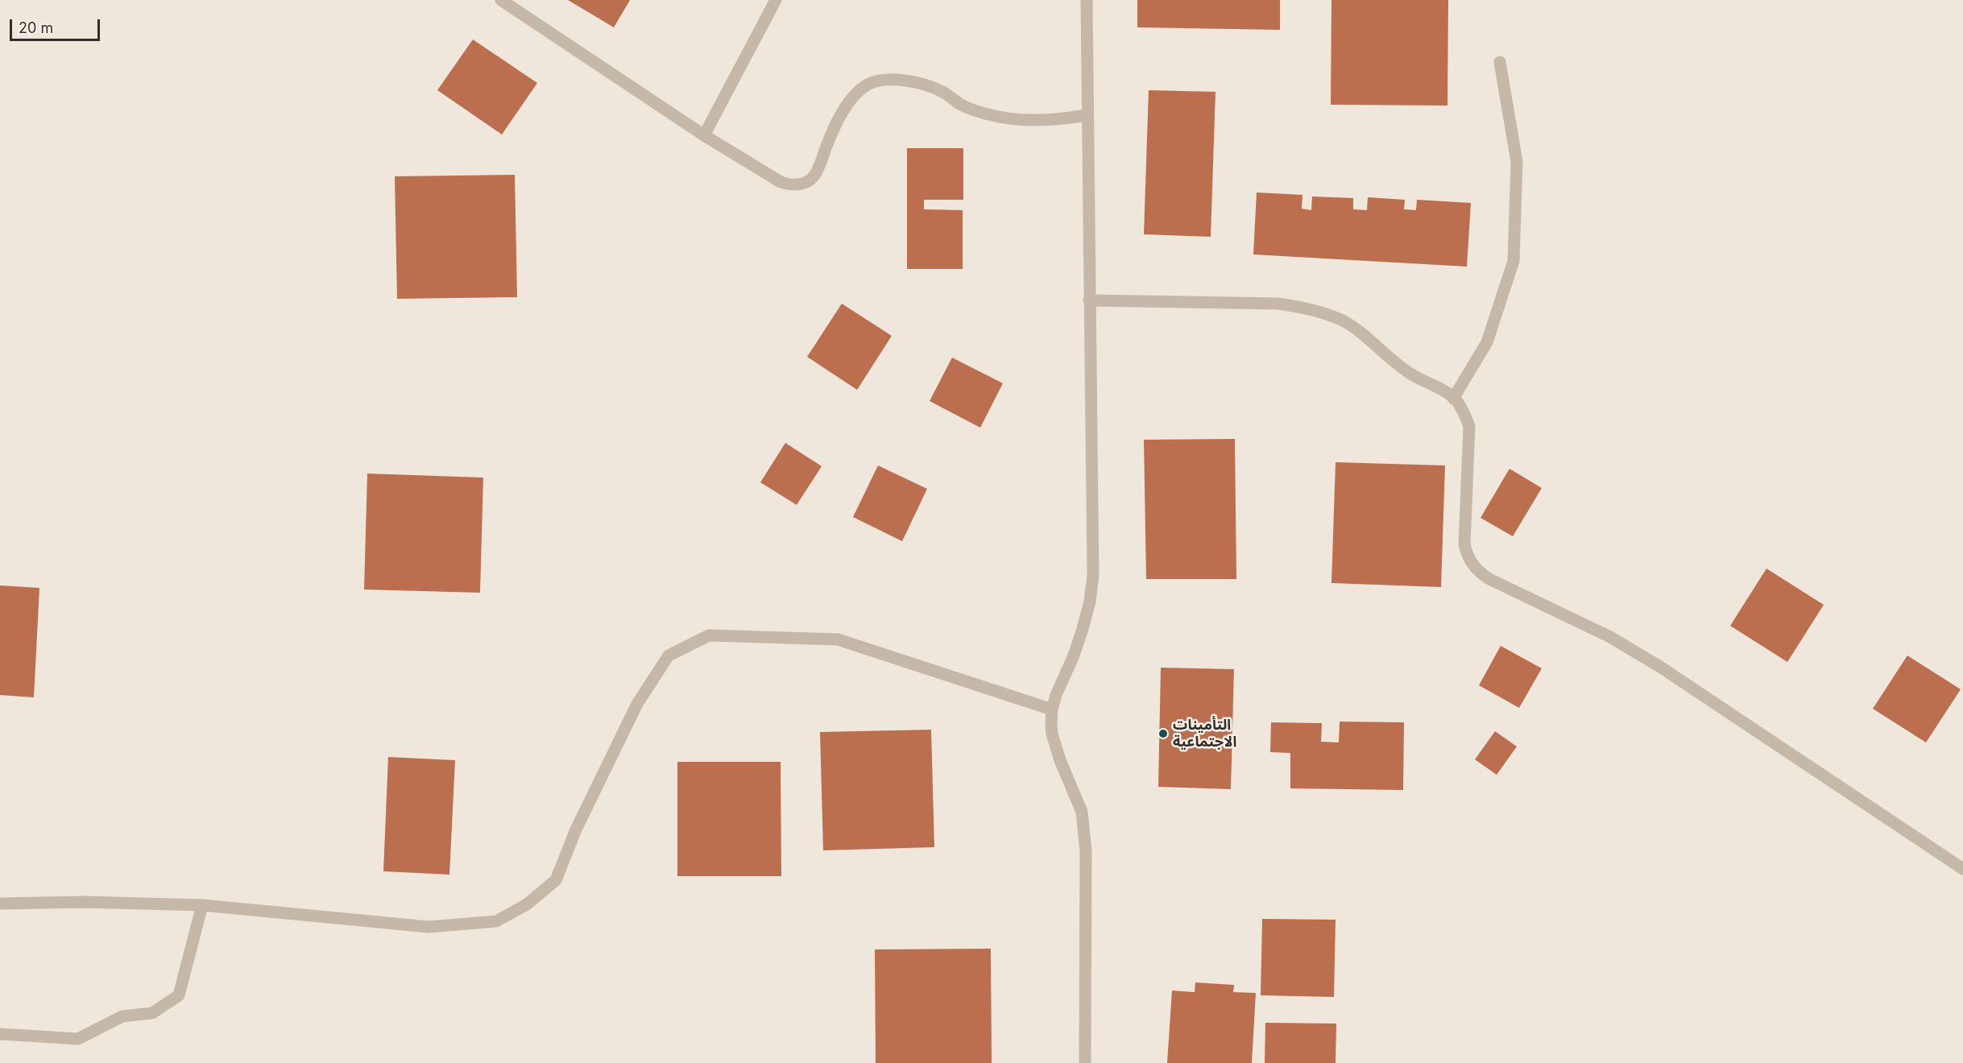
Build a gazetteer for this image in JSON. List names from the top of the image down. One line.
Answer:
{"places":["التأمينات الاجتماعية"],"scale_bar":"20 m"}
